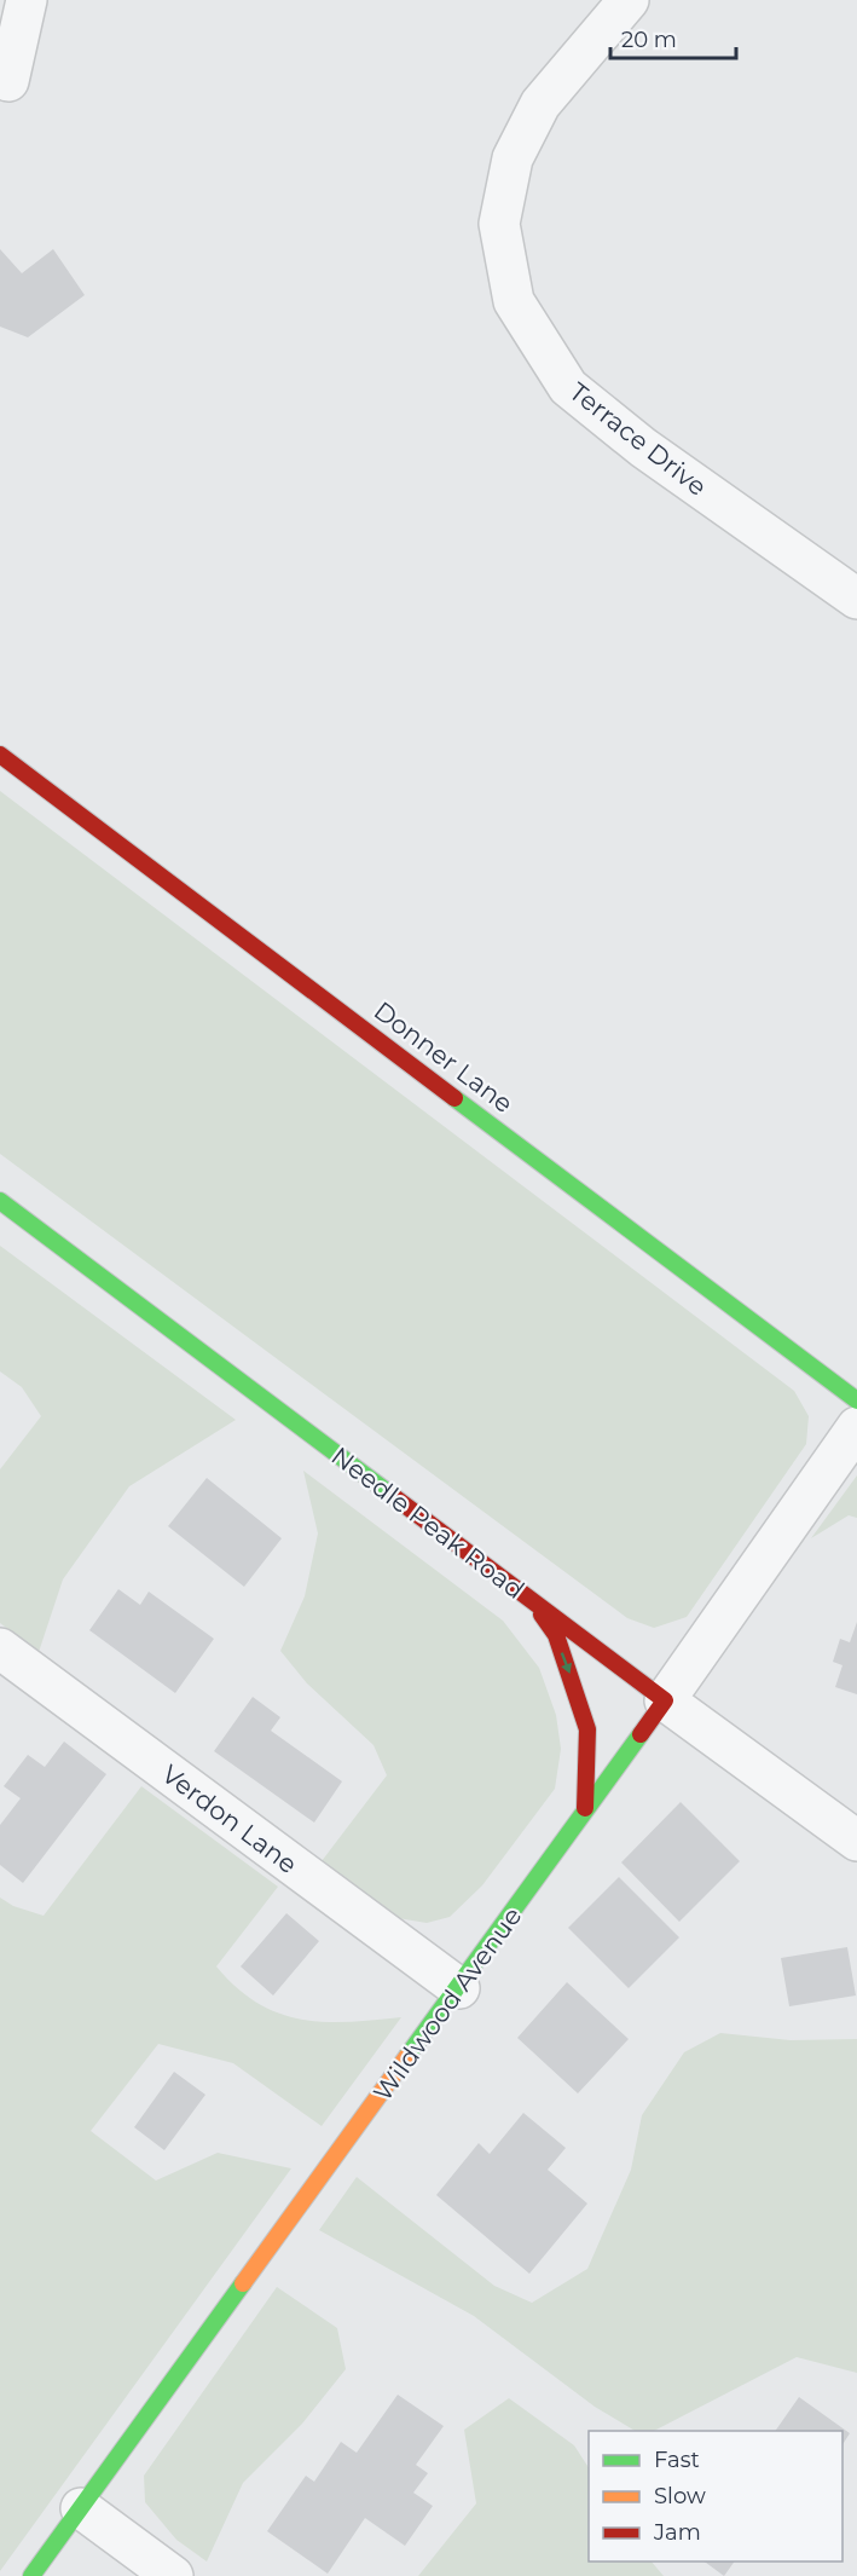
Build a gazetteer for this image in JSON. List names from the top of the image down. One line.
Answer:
{"streets":{"street":["Terrace Drive","Donner Lane","Needle Peak Road","Verdon Lane","Wildwood Avenue"]},"crossings":[["Needle Peak Road","Wildwood Avenue"],["Verdon Lane","Wildwood Avenue"]],"legend":["Fast","Slow","Jam"],"scale_bar":"20 m"}
